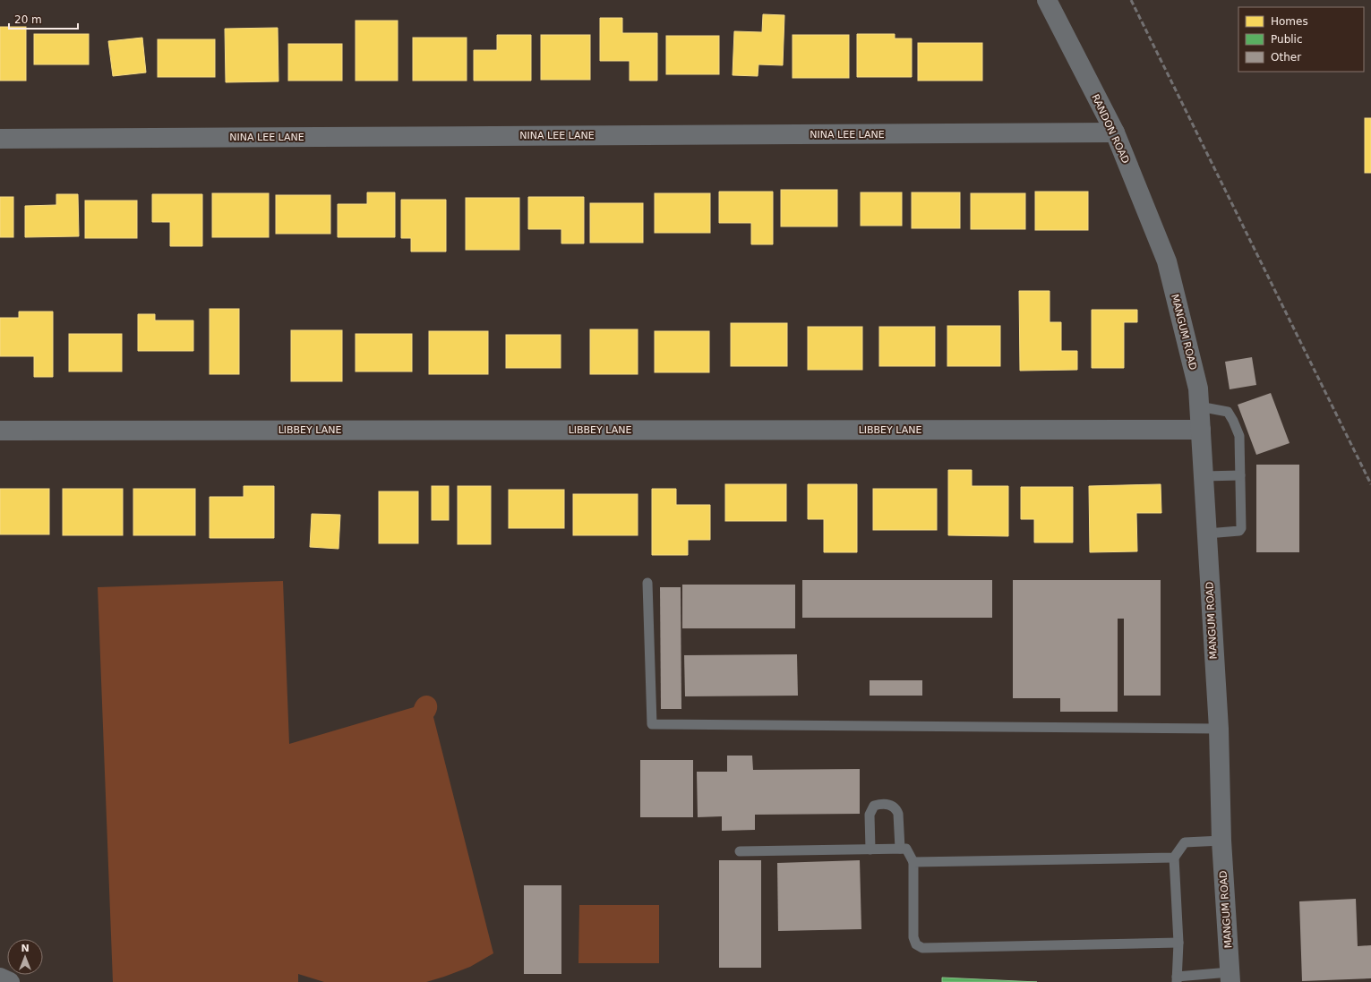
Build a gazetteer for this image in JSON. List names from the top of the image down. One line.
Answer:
{"streets":{"street":["RANDON ROAD","NINA LEE LANE","MANGUM ROAD","LIBBEY LANE"]},"crossings":[["RANDON ROAD","NINA LEE LANE"],["RANDON ROAD","MANGUM ROAD"],["MANGUM ROAD","LIBBEY LANE"]],"legend":["Homes","Public","Other"],"scale_bar":"20 m","north":"top"}
